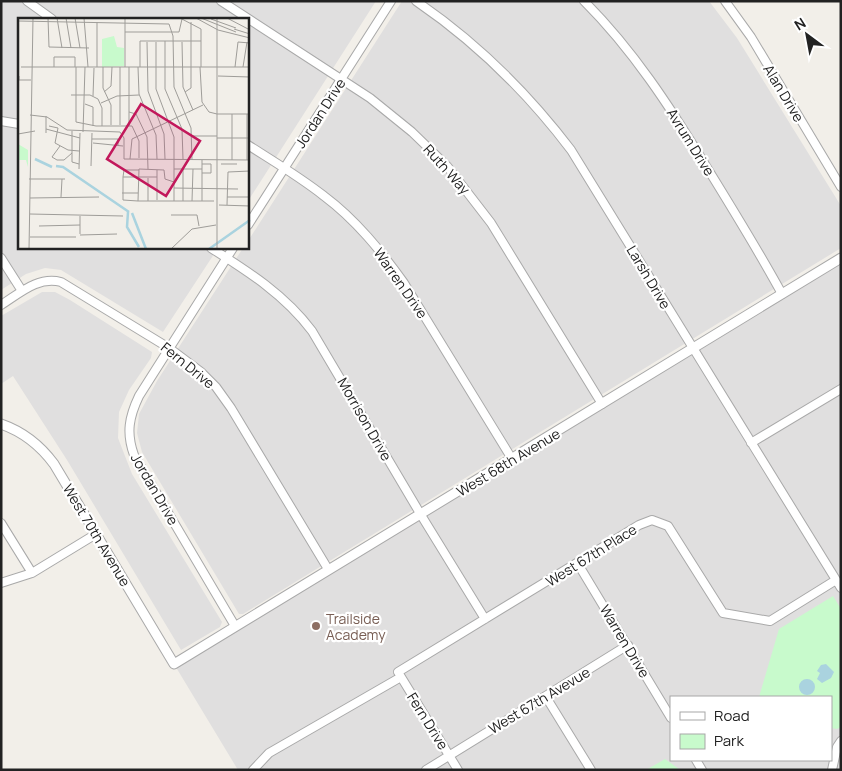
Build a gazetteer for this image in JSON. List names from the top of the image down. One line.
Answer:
{"streets":{"street":["Alan Drive","Jordan Drive","Avrum Drive","Ruth Way","Larsh Drive","Warren Drive","Fern Drive","Morrison Drive","West 68th Avenue","West 70th Avenue","West 67th Place","West 67th Avevue"]},"crossings":[["Jordan Drive","Ruth Way"],["Jordan Drive","Warren Drive"],["Jordan Drive","Fern Drive"],["Jordan Drive","Morrison Drive"],["Jordan Drive","West 68th Avenue"],["Avrum Drive","West 68th Avenue"],["Ruth Way","West 68th Avenue"],["Larsh Drive","West 68th Avenue"],["Larsh Drive","West 67th Place"],["Warren Drive","West 68th Avenue"],["Warren Drive","West 67th Place"],["Warren Drive","West 67th Avevue"],["Fern Drive","West 68th Avenue"],["Fern Drive","West 67th Place"],["Fern Drive","West 67th Avevue"],["Morrison Drive","West 68th Avenue"],["Morrison Drive","West 67th Place"],["West 68th Avenue","West 70th Avenue"]],"places":["Trailside Academy"],"legend":["Road","Park"],"north":"top left"}
